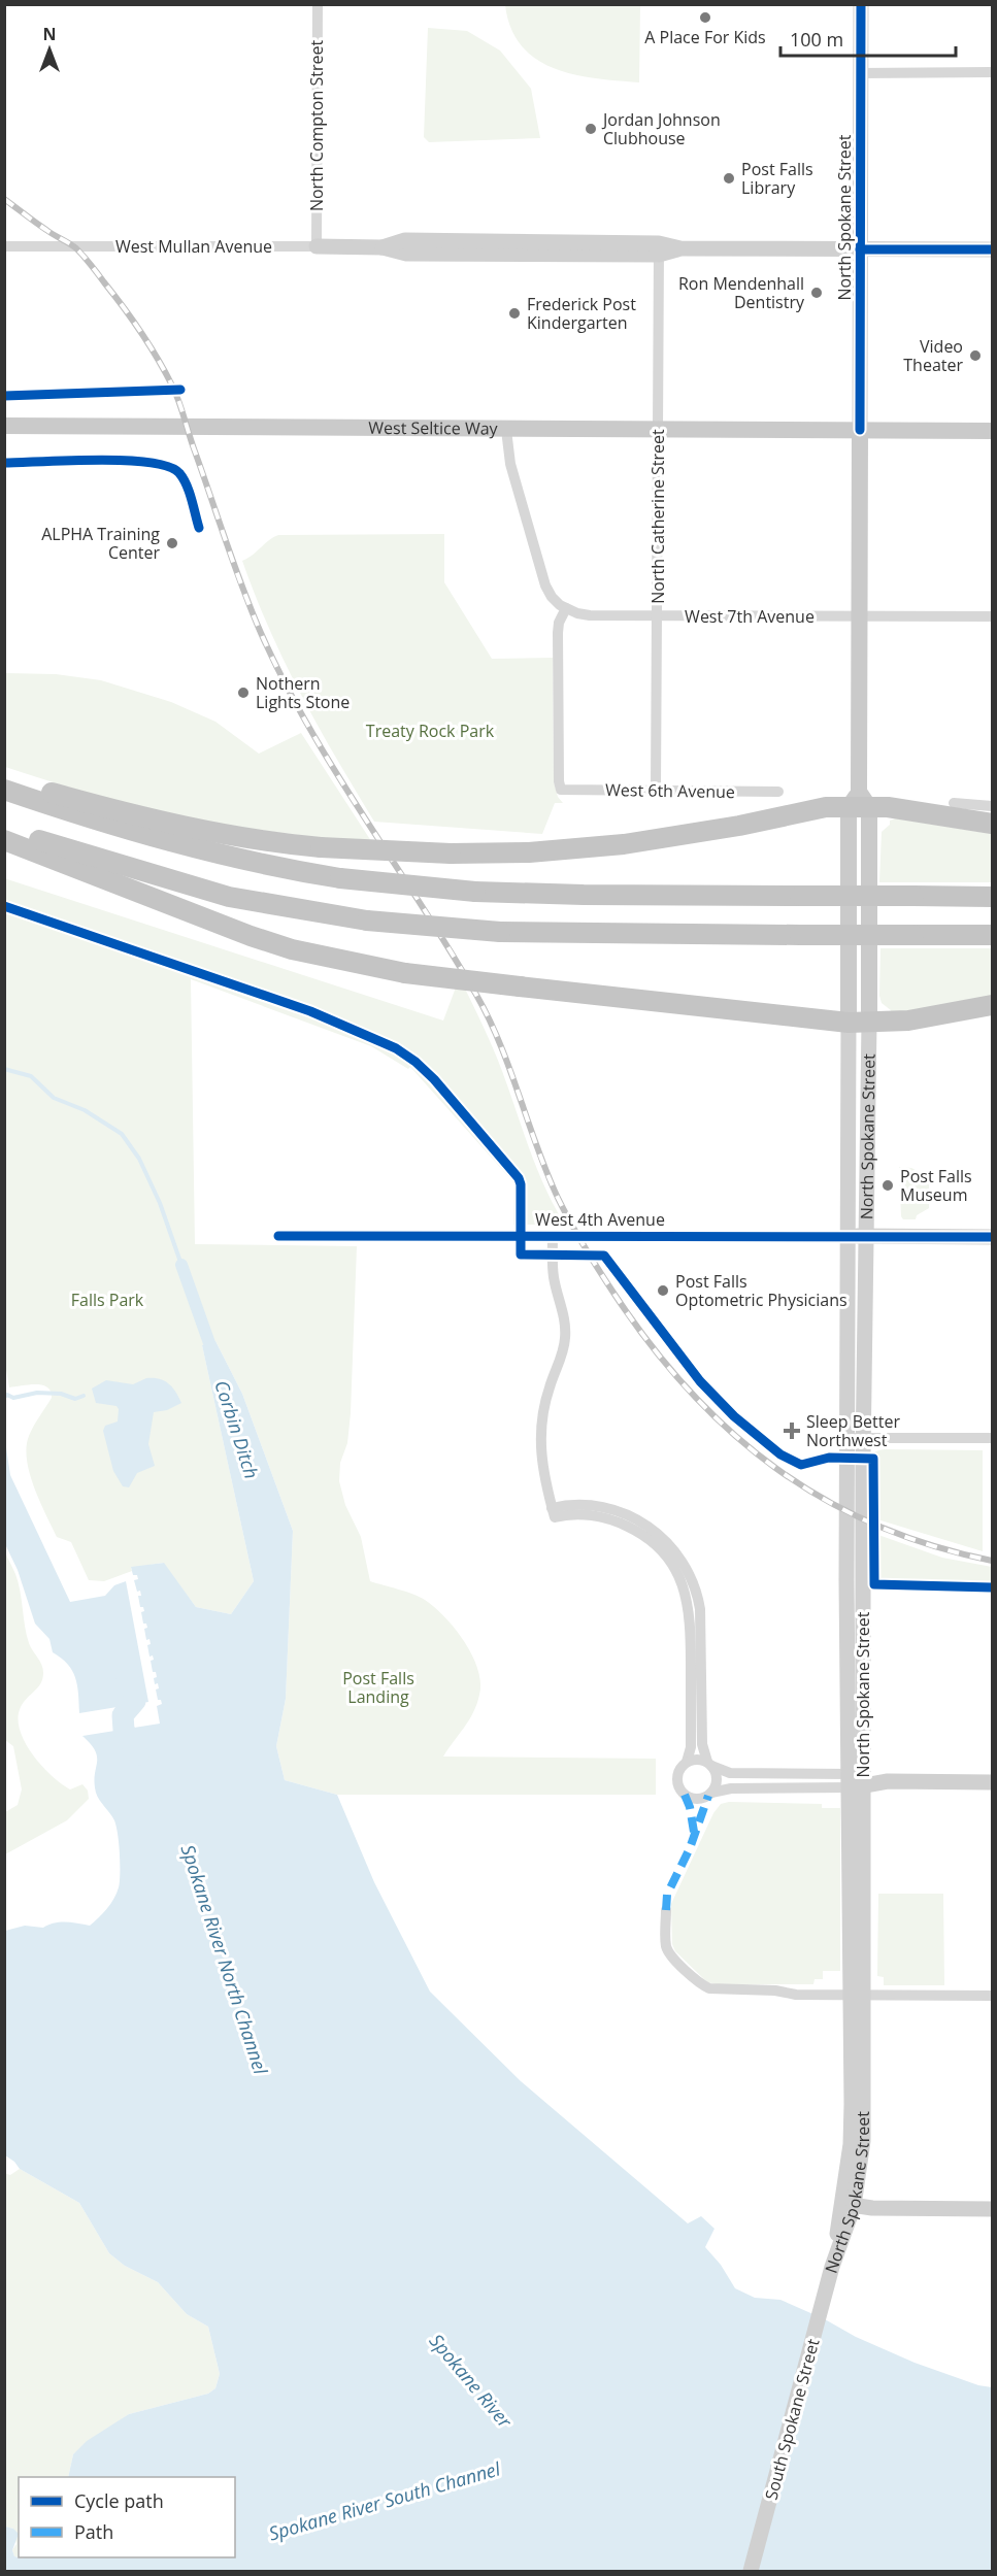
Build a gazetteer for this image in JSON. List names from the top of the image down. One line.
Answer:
{"streets":{"main road":["North Spokane Street","West Mullan Avenue","West Seltice Way","South Spokane Street"],"street":["North Compton Street","North Catherine Street","West 7th Avenue","West 6th Avenue","West 4th Avenue"]},"crossings":[["North Compton Street","West Mullan Avenue"],["North Spokane Street","West Mullan Avenue"],["North Spokane Street","West Seltice Way"],["North Spokane Street","West 7th Avenue"],["North Spokane Street","West 4th Avenue"],["North Spokane Street","South Spokane Street"],["West Mullan Avenue","North Catherine Street"],["West Seltice Way","North Catherine Street"],["North Catherine Street","West 7th Avenue"],["North Catherine Street","West 6th Avenue"],["West 7th Avenue","West 6th Avenue"]],"water":["Corbin Ditch","Spokane River North Channel","Spokane River","Spokane River South Channel"],"parks":["Treaty Rock Park","Falls Park","Post Falls Landing"],"places":{"other":["A Place For Kids","Jordan Johnson Clubhouse","Post Falls Library","Ron Mendenhall Dentistry","Frederick Post Kindergarten","Video Theater","ALPHA Training Center","Nothern Lights Stone","Post Falls Museum","Post Falls Optometric Physicians"],"health":["Sleep Better Northwest"]},"legend":["Cycle path","Path"],"scale_bar":"100 m","north":"top"}
